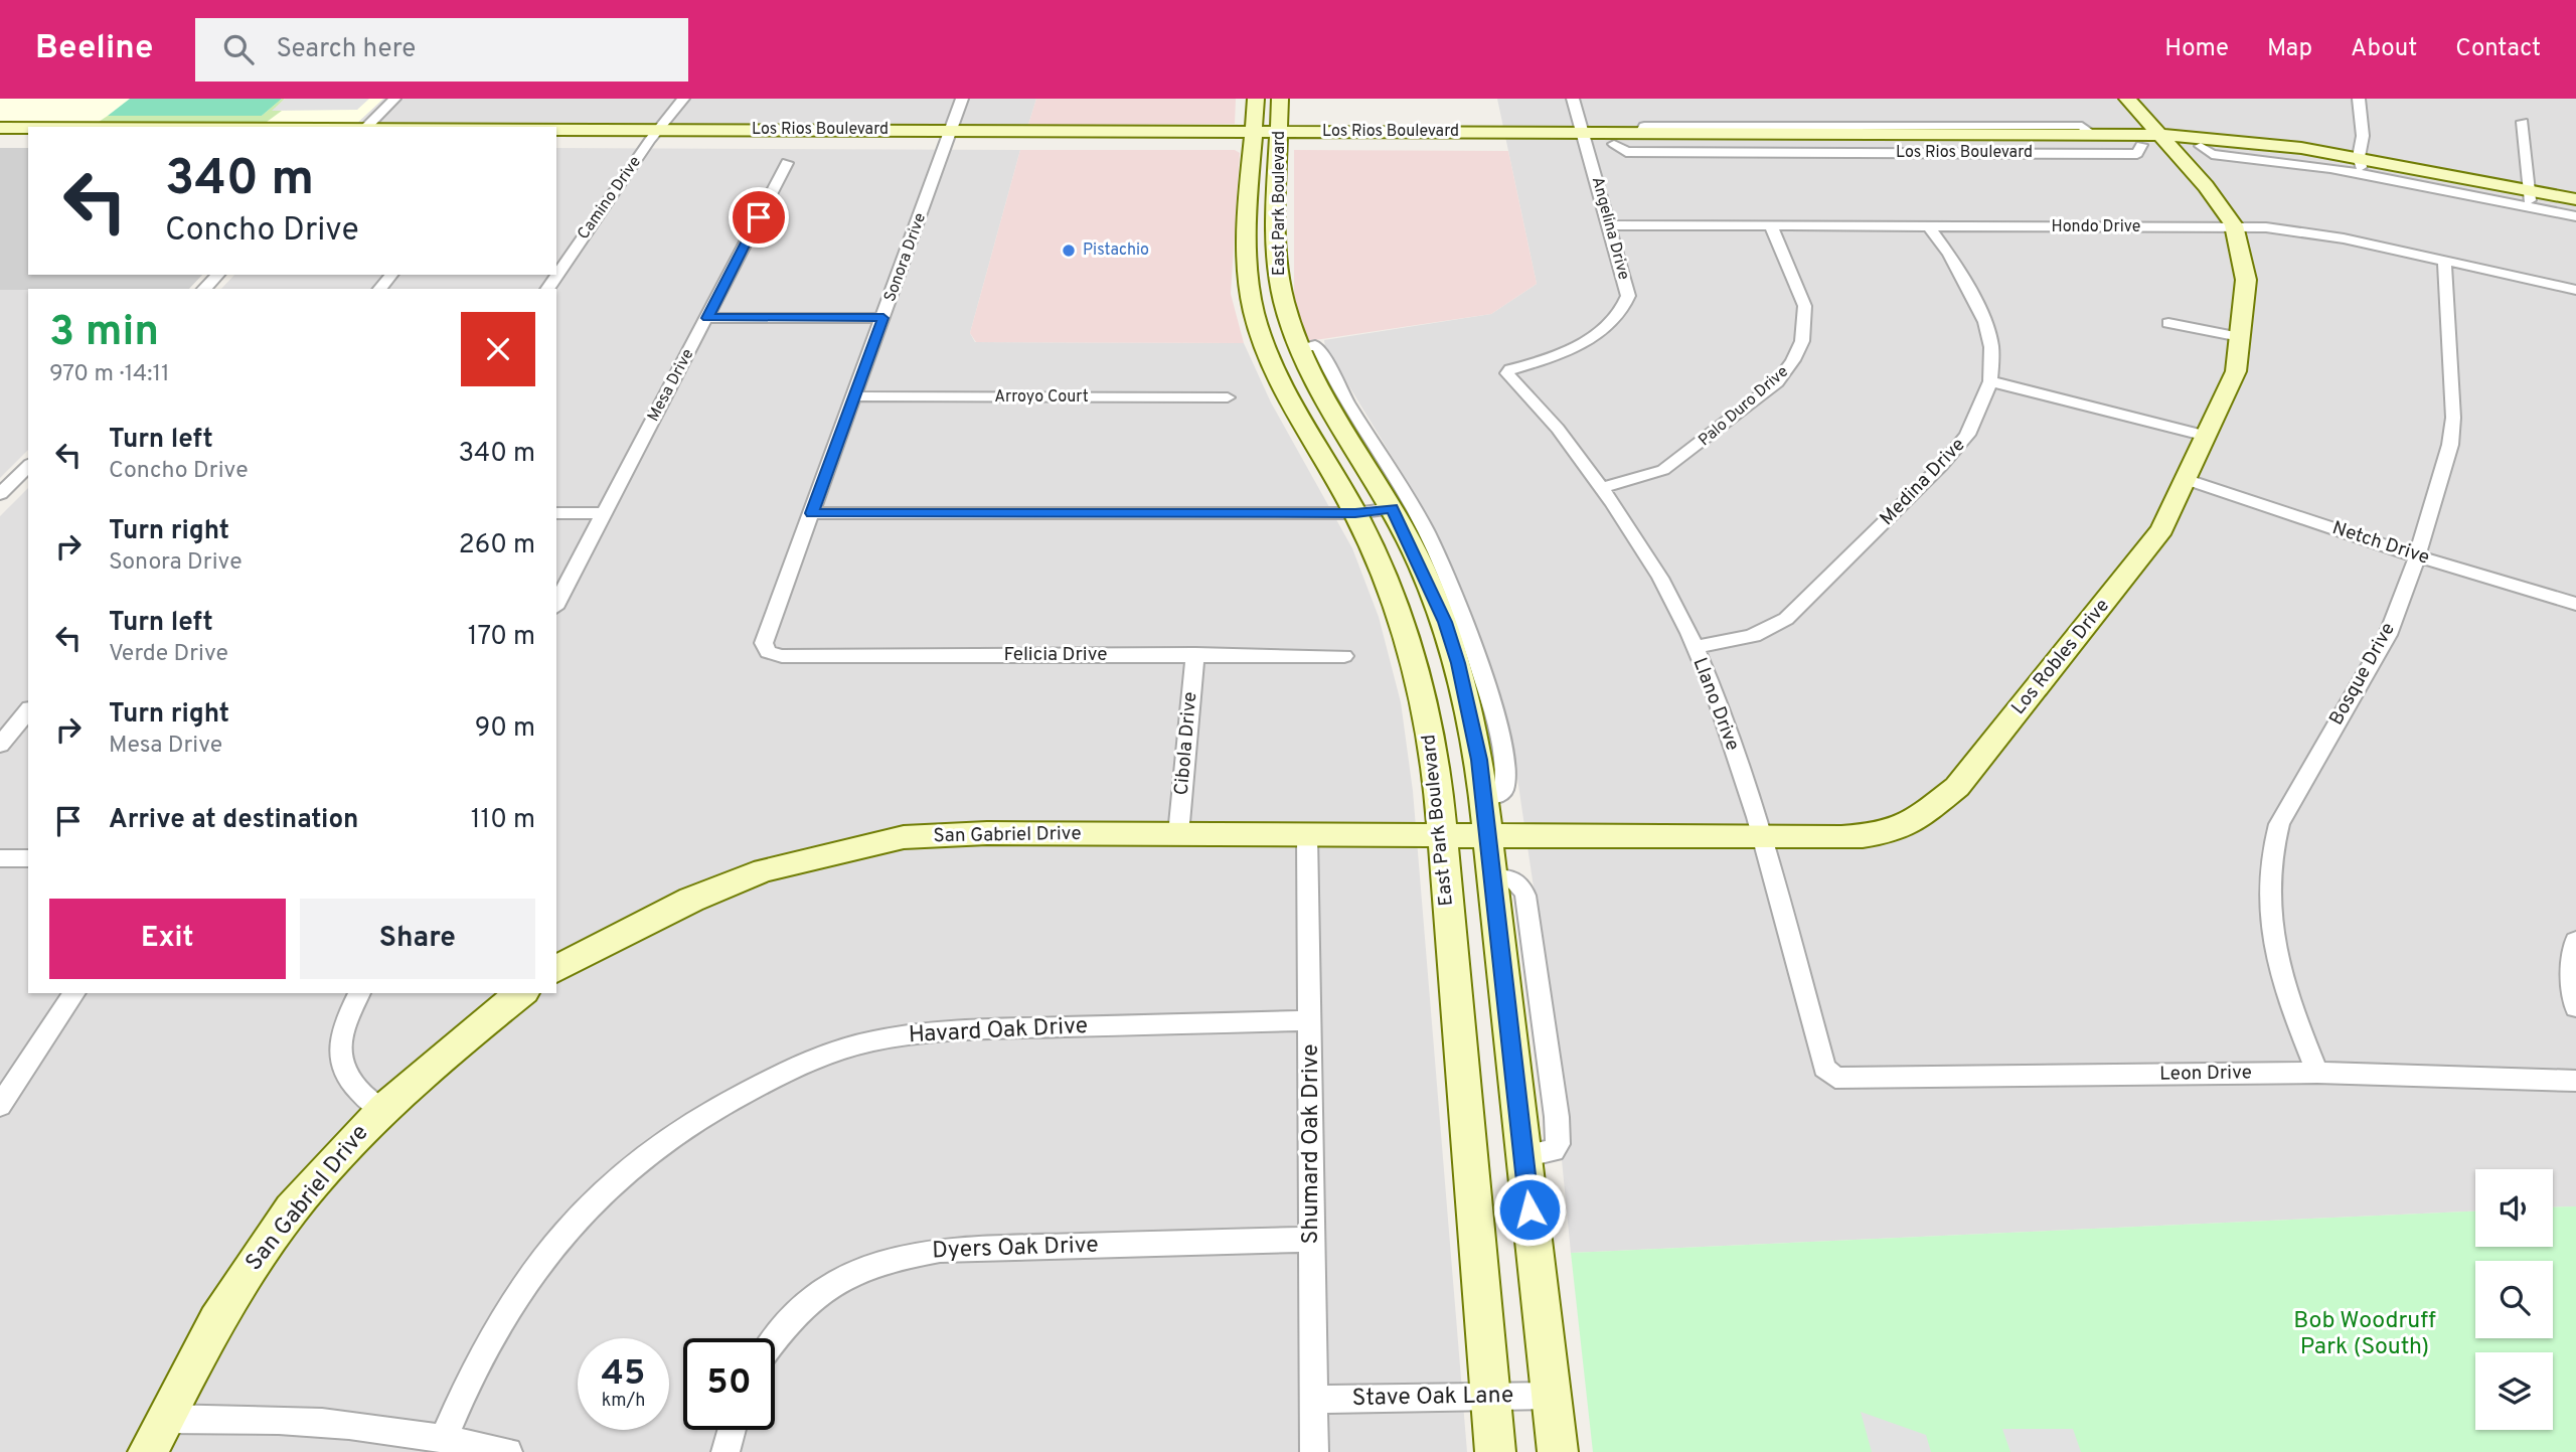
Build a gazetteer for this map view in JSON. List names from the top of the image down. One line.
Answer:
{"streets":{"main road":["Los Rios Boulevard","East Park Boulevard","Los Robles Drive","San Gabriel Drive"],"street":["Camino Drive","Hondo Drive","Angelina Drive","Sonora Drive","Mesa Drive","Arroyo Court","Palo Duro Drive","Medina Drive","Netch Drive","Felicia Drive","Bosque Drive","Llano Drive","Cibola Drive","Havard Oak Drive","Leon Drive","Shumard Oak Drive","Dyers Oak Drive","Stave Oak Lane"]},"crossings":[["Los Rios Boulevard","Camino Drive"],["Los Rios Boulevard","East Park Boulevard"],["Los Rios Boulevard","Angelina Drive"],["Los Rios Boulevard","Sonora Drive"],["Los Rios Boulevard","Los Robles Drive"],["East Park Boulevard","Los Robles Drive"],["East Park Boulevard","San Gabriel Drive"],["East Park Boulevard","Stave Oak Lane"],["Hondo Drive","Angelina Drive"],["Hondo Drive","Palo Duro Drive"],["Hondo Drive","Medina Drive"],["Hondo Drive","Los Robles Drive"],["Hondo Drive","Bosque Drive"],["Angelina Drive","Llano Drive"],["Sonora Drive","Arroyo Court"],["Sonora Drive","Felicia Drive"],["Palo Duro Drive","Llano Drive"],["Medina Drive","Llano Drive"],["Netch Drive","Los Robles Drive"],["Netch Drive","Bosque Drive"],["Felicia Drive","Cibola Drive"],["Los Robles Drive","Llano Drive"],["Los Robles Drive","San Gabriel Drive"],["Bosque Drive","Leon Drive"],["Llano Drive","Leon Drive"],["Cibola Drive","San Gabriel Drive"],["San Gabriel Drive","Shumard Oak Drive"],["Havard Oak Drive","Shumard Oak Drive"],["Shumard Oak Drive","Dyers Oak Drive"],["Shumard Oak Drive","Stave Oak Lane"]],"parks":["Bob Woodruff Park (South)"],"places":["Pistachio"],"page":{"header":"Beeline","search":"Search here","nav":["Home","Map","About","Contact"],"turn":["340 m","Concho Drive"],"heading":["3 min","970 m · 14:11"],"list":[{"name":"Turn left","note":"Concho Drive","value":"340 m"},{"name":"Turn right","note":"Sonora Drive","value":"260 m"},{"name":"Turn left","note":"Verde Drive","value":"170 m"},{"name":"Turn right","note":"Mesa Drive","value":"90 m"},{"name":"Arrive at destination","value":"110 m"}],"buttons":["Exit","Share"],"speed":"45 km/h","limit":"50"}}
